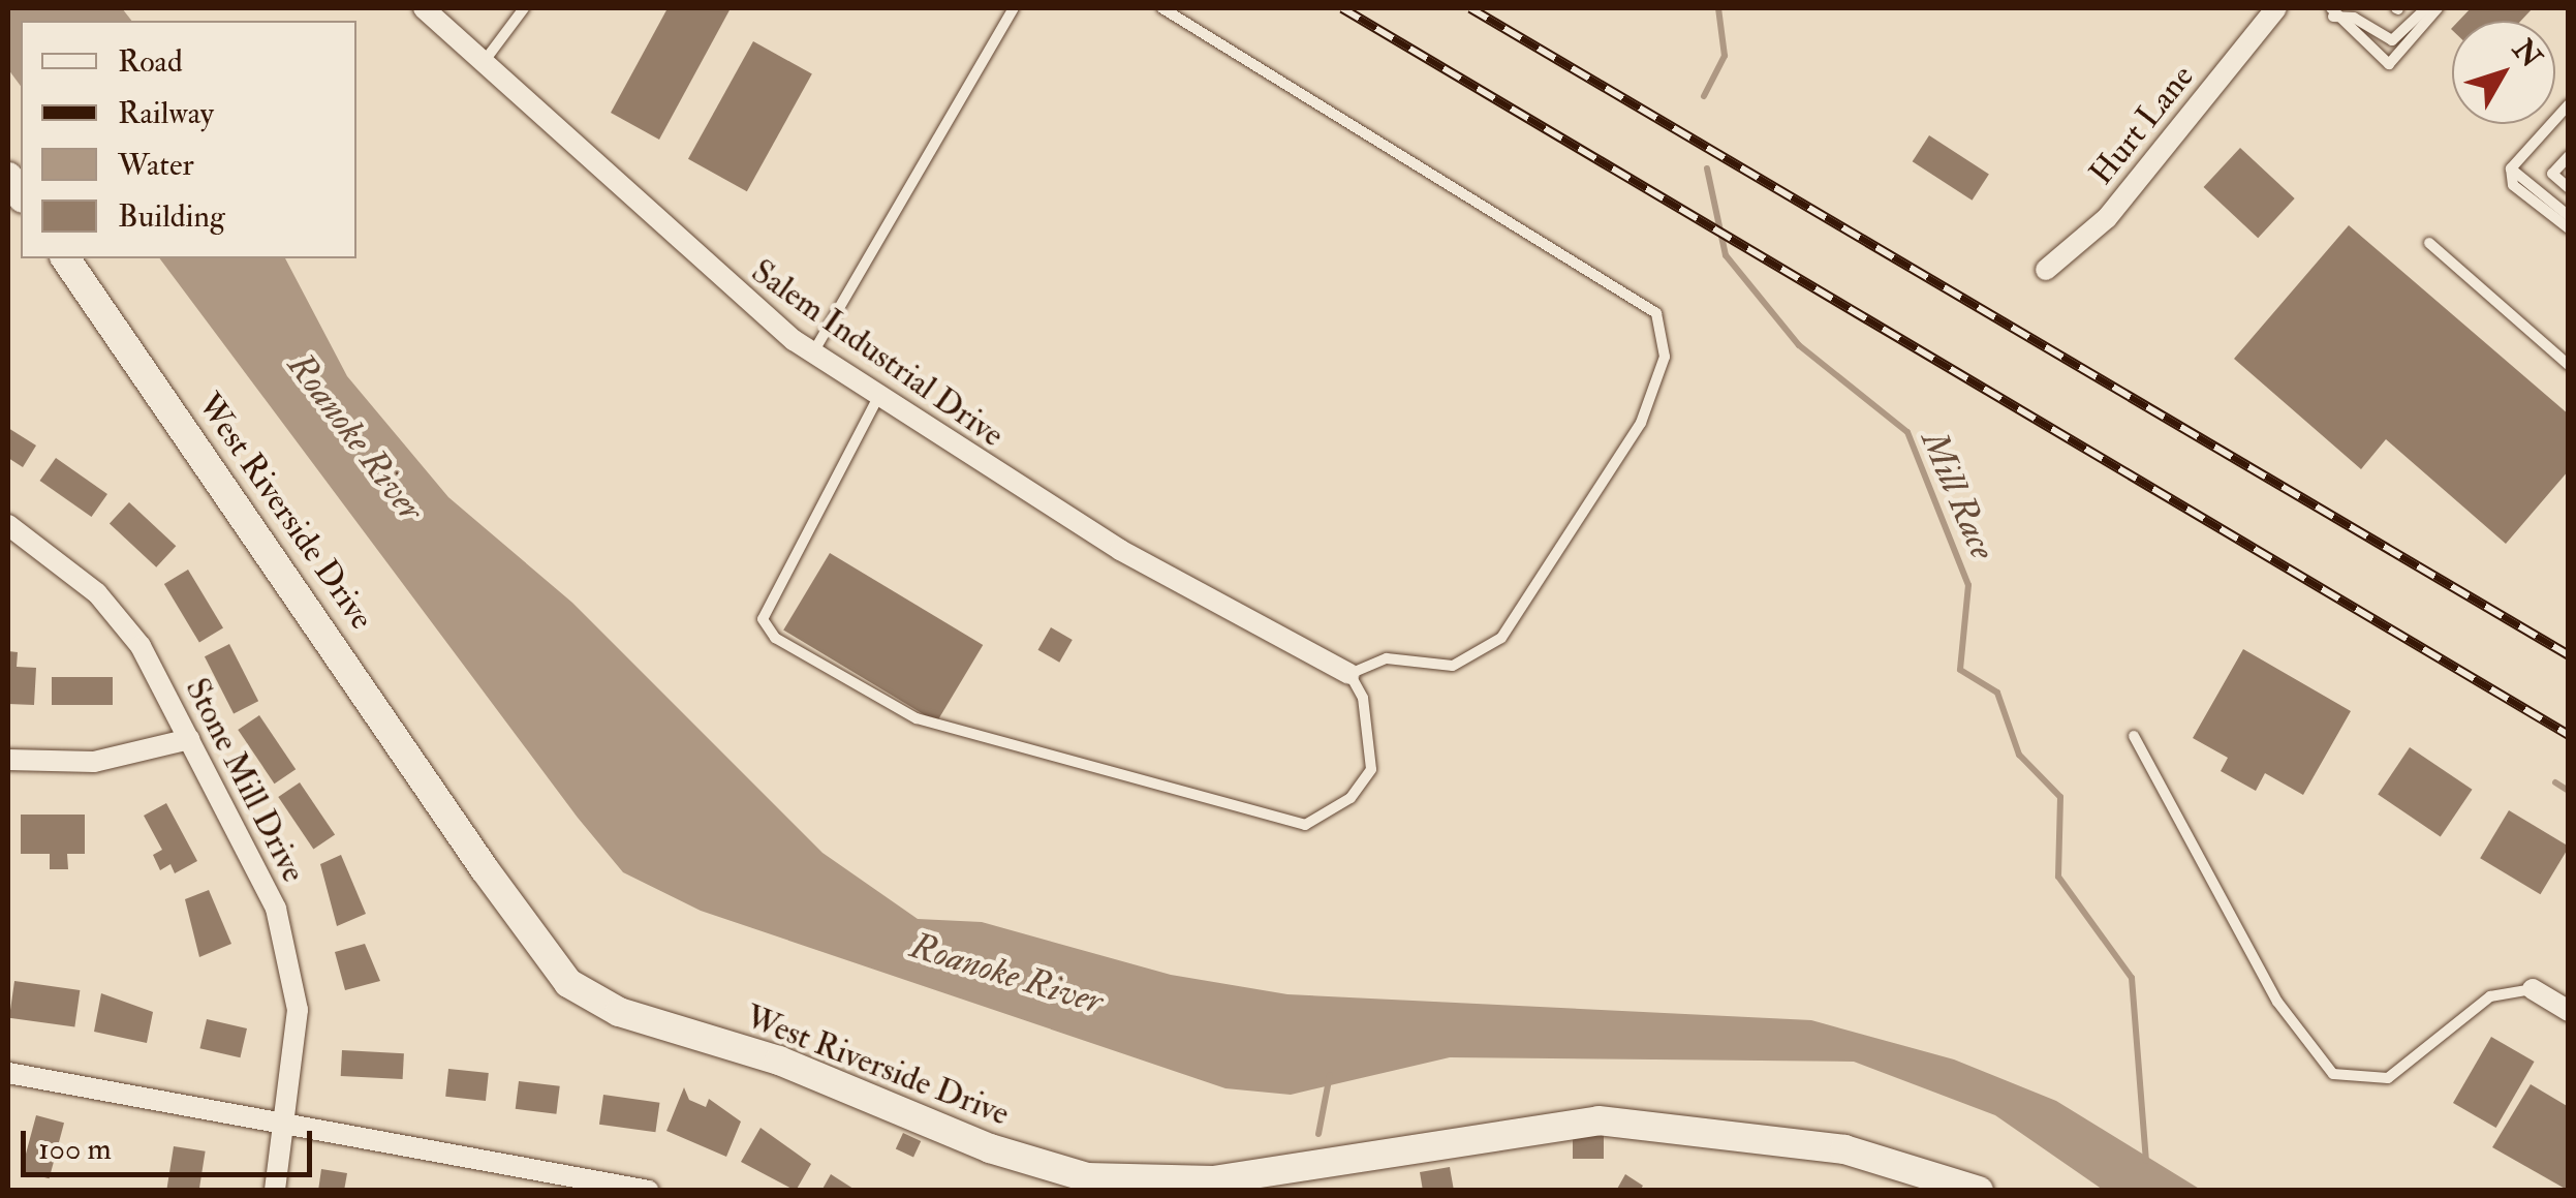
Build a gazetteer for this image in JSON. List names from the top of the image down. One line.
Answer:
{"streets":{"street":["Hurt Lane","Salem Industrial Drive","West Riverside Drive","Stone Mill Drive"]},"water":["Roanoke River","Mill Race"],"legend":["Road","Railway","Water","Building"],"scale_bar":"100 m","north":"top right"}
